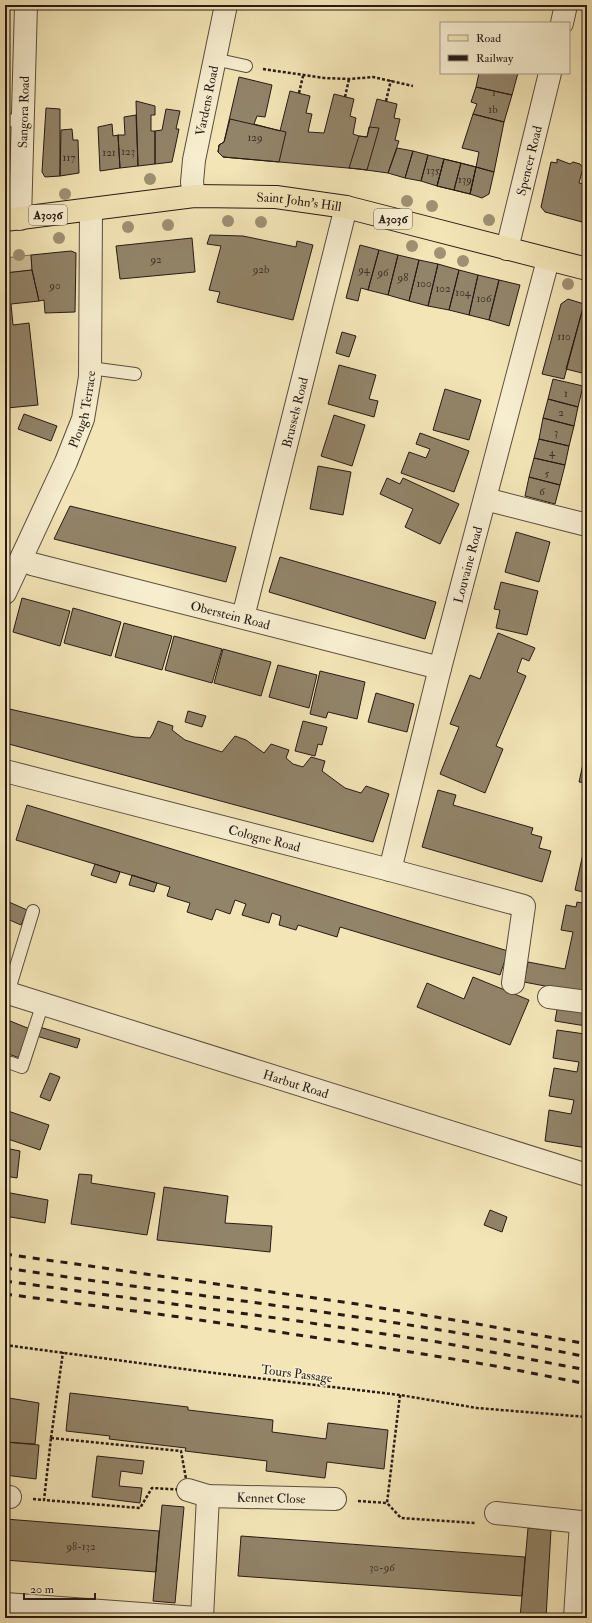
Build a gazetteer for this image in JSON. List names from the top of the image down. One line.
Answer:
{"streets":{"main road":["Saint John's Hill","A3036"],"street":["Vardens Road","Sangora Road","Spencer Road","Plough Terrace","Brussels Road","Louvaine Road","Oberstein Road","Cologne Road","Harbut Road","Kennet Close"],"path":["Tours Passage"]},"crossings":[["Vardens Road","Saint John's Hill"],["Sangora Road","Saint John's Hill"],["Spencer Road","Saint John's Hill"],["Saint John's Hill","Plough Terrace"],["Saint John's Hill","Brussels Road"],["Saint John's Hill","Louvaine Road"],["Plough Terrace","Oberstein Road"],["Brussels Road","Oberstein Road"],["Louvaine Road","Oberstein Road"],["Louvaine Road","Cologne Road"]],"house_numbers":["1","1b","129","123","121","117","135","139","92","92b","94","96","98","100","90","102","104","106","110","1","2","3","4","5","6","98-132","30-96"],"legend":["Road","Railway"],"scale_bar":"20 m"}
